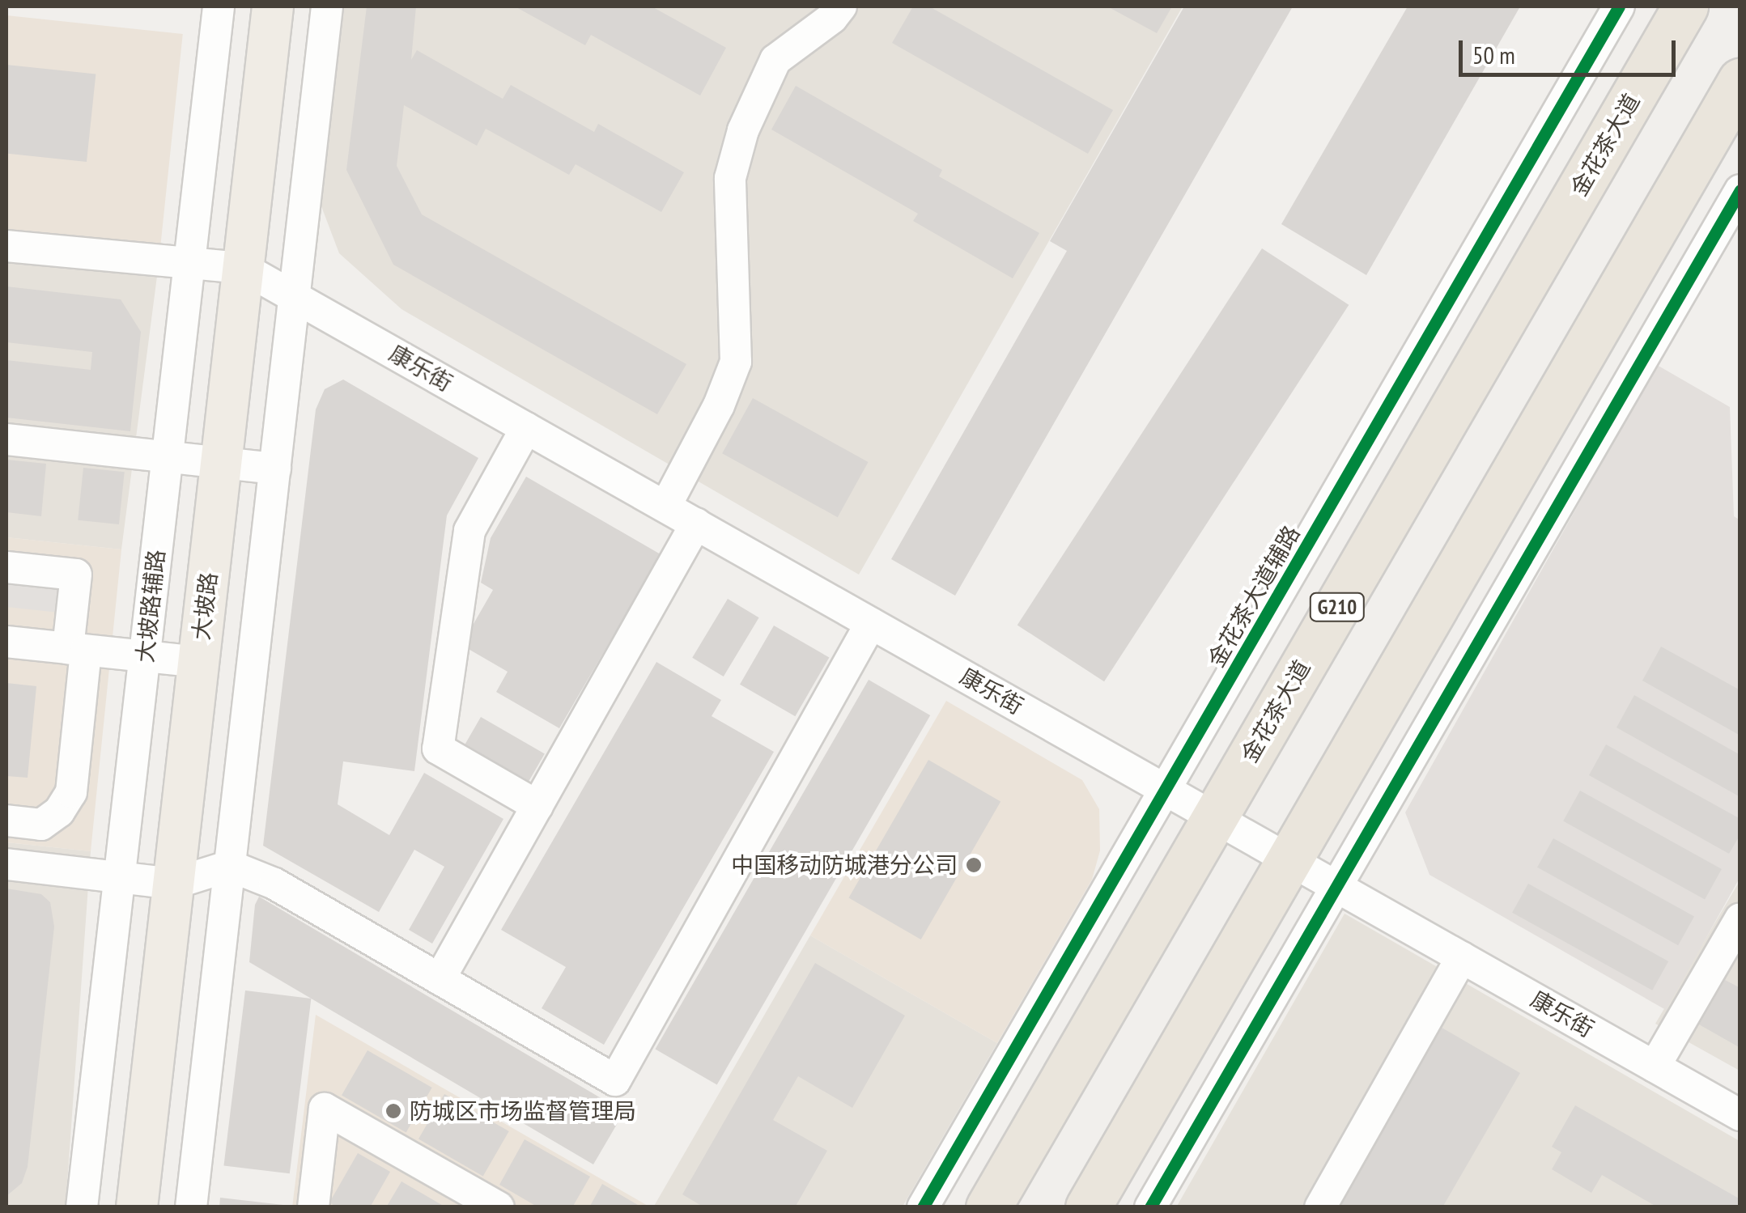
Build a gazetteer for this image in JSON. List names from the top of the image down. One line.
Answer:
{"streets":{"highway":["金花茶大道","G210"],"main road":["大坡路"],"street":["康乐街","金花茶大道辅路","大坡路辅路"]},"crossings":[["金花茶大道","康乐街"],["康乐街","金花茶大道辅路"],["康乐街","大坡路"]],"places":["中国移动防城港分公司","防城区市场监督管理局"],"scale_bar":"50 m"}
